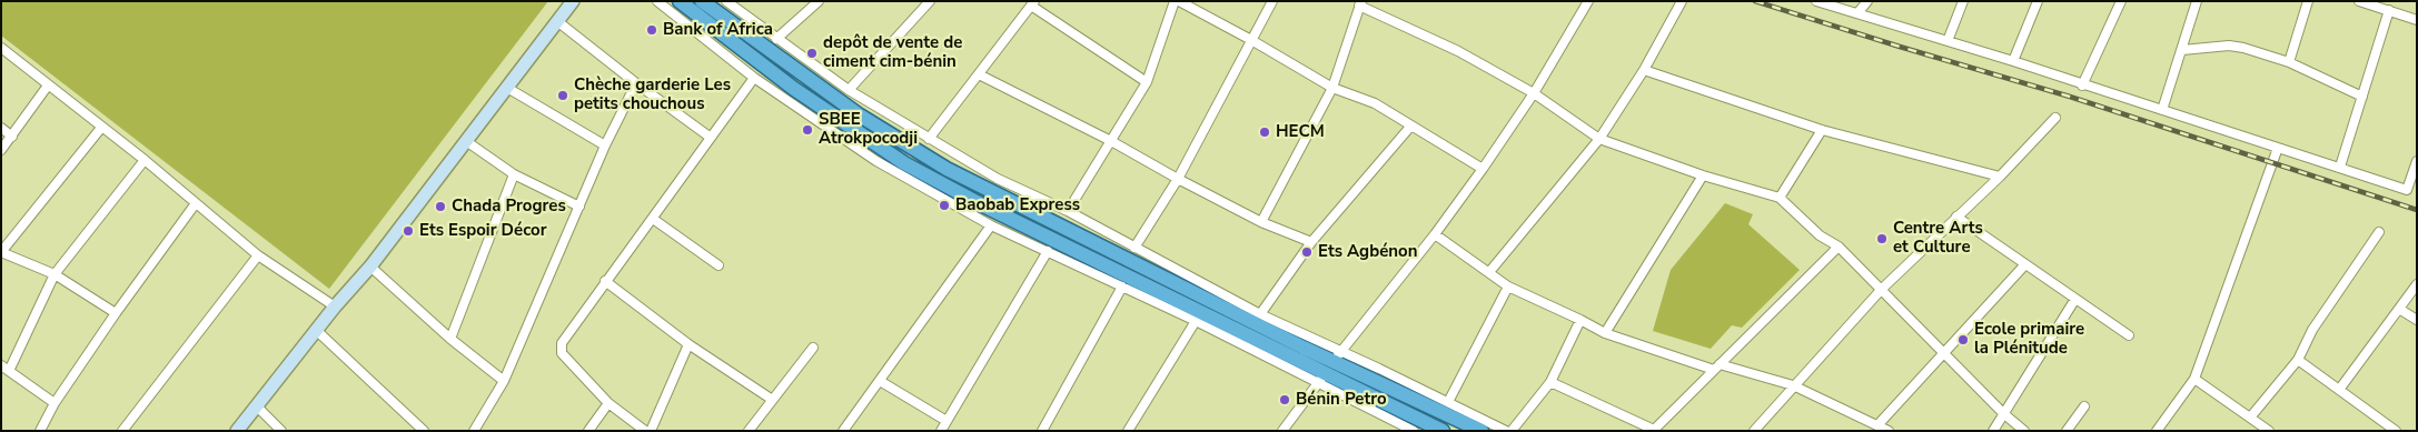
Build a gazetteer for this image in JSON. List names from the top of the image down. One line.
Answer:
{"places":["Bank of Africa","depôt de vente de ciment cim-bénin","Chèche garderie Les petits chouchous","SBEE Atrokpocodji","HECM","Baobab Express","Chada Progres","Ets Espoir Décor","Centre Arts et Culture","Ets Agbénon","Ecole primaire la Plénitude","Bénin Petro"]}
